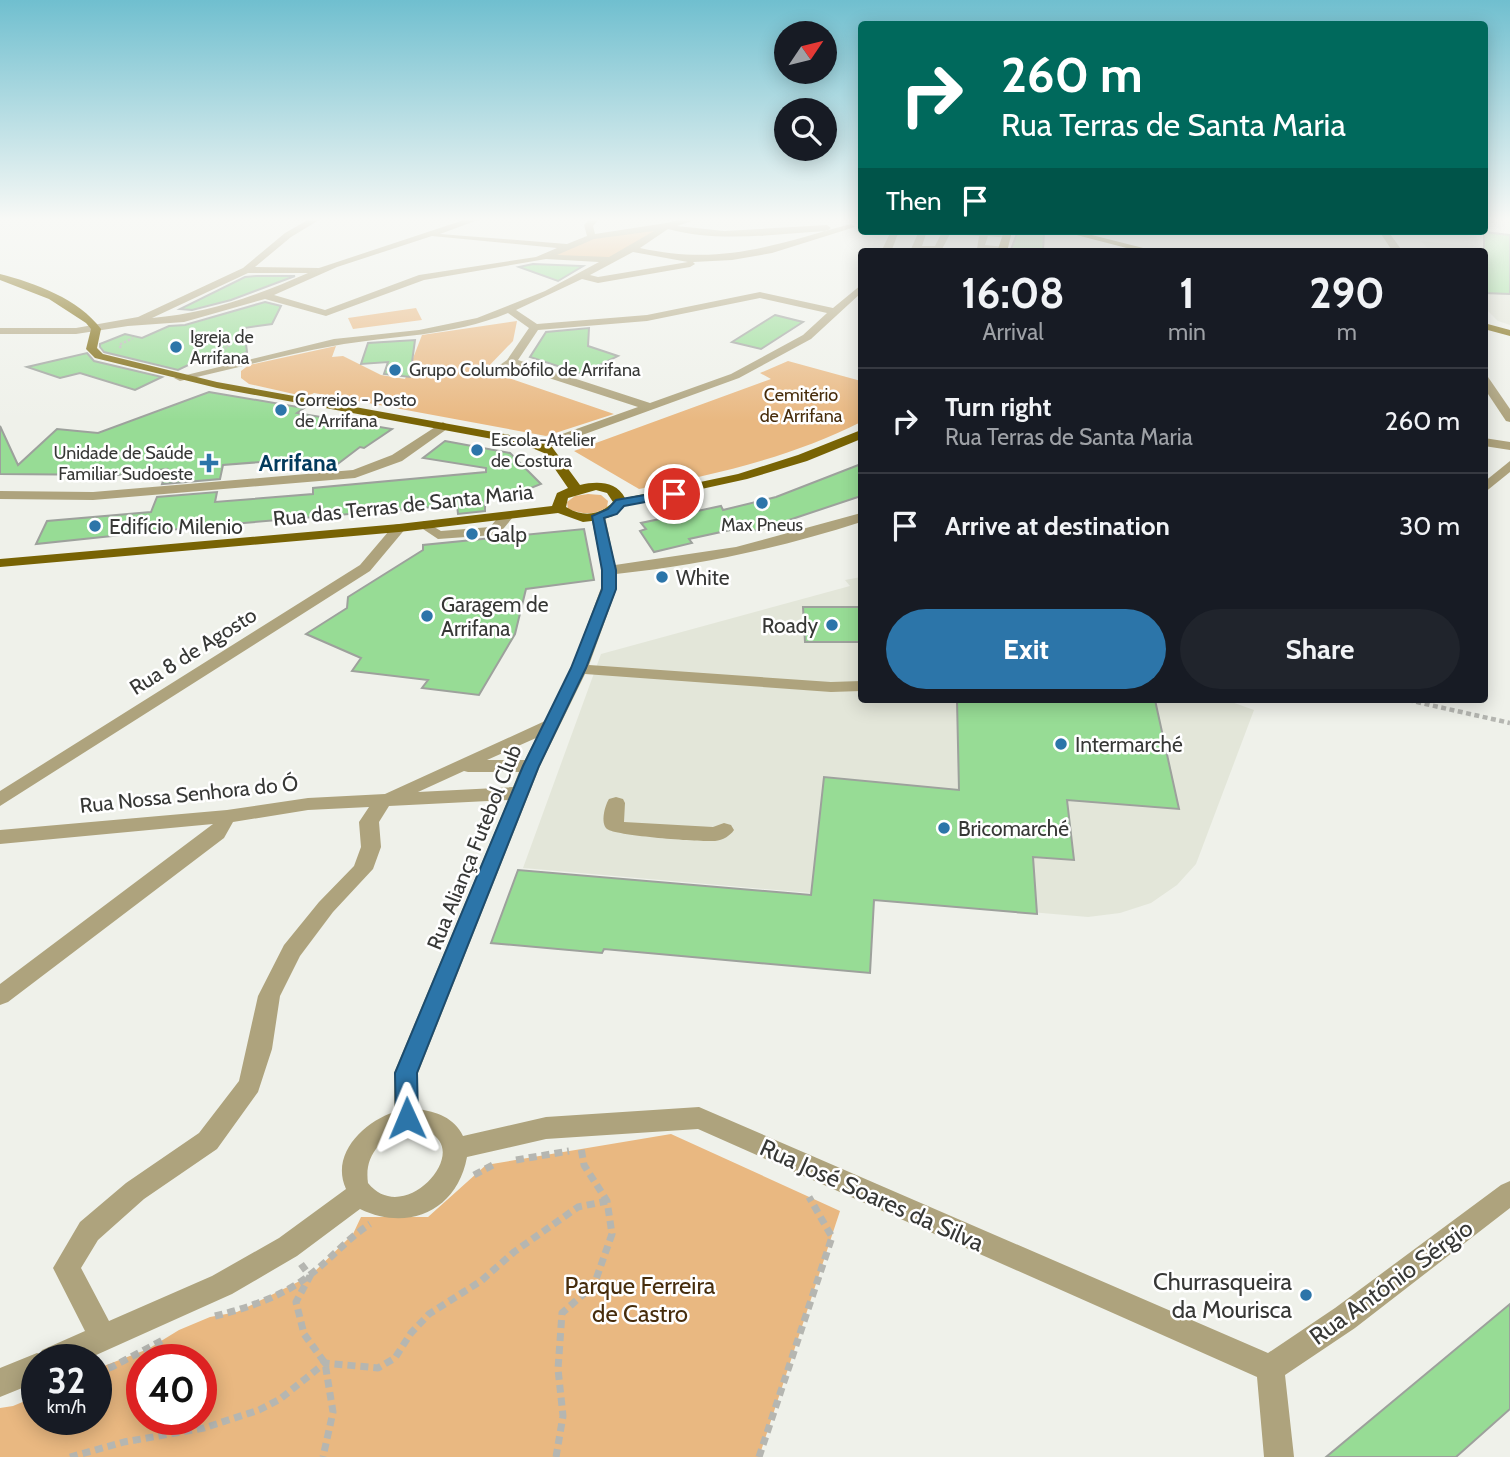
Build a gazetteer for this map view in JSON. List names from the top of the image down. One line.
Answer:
{"streets":{"main road":["Rua das Terras de Santa Maria"],"street":["Rua 8 de Agosto","Rua Nossa Senhora do Ó","Rua Aliança Futebol Club","Rua José Soares da Silva","Rua António Sérgio"]},"crossings":[["Rua das Terras de Santa Maria","Rua 8 de Agosto"],["Rua das Terras de Santa Maria","Rua Aliança Futebol Club"],["Rua Nossa Senhora do Ó","Rua Aliança Futebol Club"],["Rua Aliança Futebol Club","Rua José Soares da Silva"],["Rua José Soares da Silva","Rua António Sérgio"]],"districts":["Arrifana"],"parks":["Cemitério de Arrifana","Parque Ferreira de Castro"],"places":{"other":["Igreja de Arrifana","Grupo Columbófilo de Arrifana","Correios - Posto de Arrifana","Escola-Atelier de Costura","Max Pneus","Edifício Milenio","Galp","White","Garagem de Arrifana","Roady","Intermarché","Bricomarché","Churrasqueira da Mourisca"],"health":["Unidade de Saúde Familiar Sudoeste"]},"north":"top right","page":{"turn":["260 m","Rua Terras de Santa Maria"],"then":"Then","eta":["16:08","Arrival","1","min","290","m"],"list":[{"name":"Turn right","note":"Rua Terras de Santa Maria","value":"260 m"},{"name":"Arrive at destination","value":"30 m"}],"buttons":["Exit","Share"],"speed":"32 km/h","limit":"40"}}
